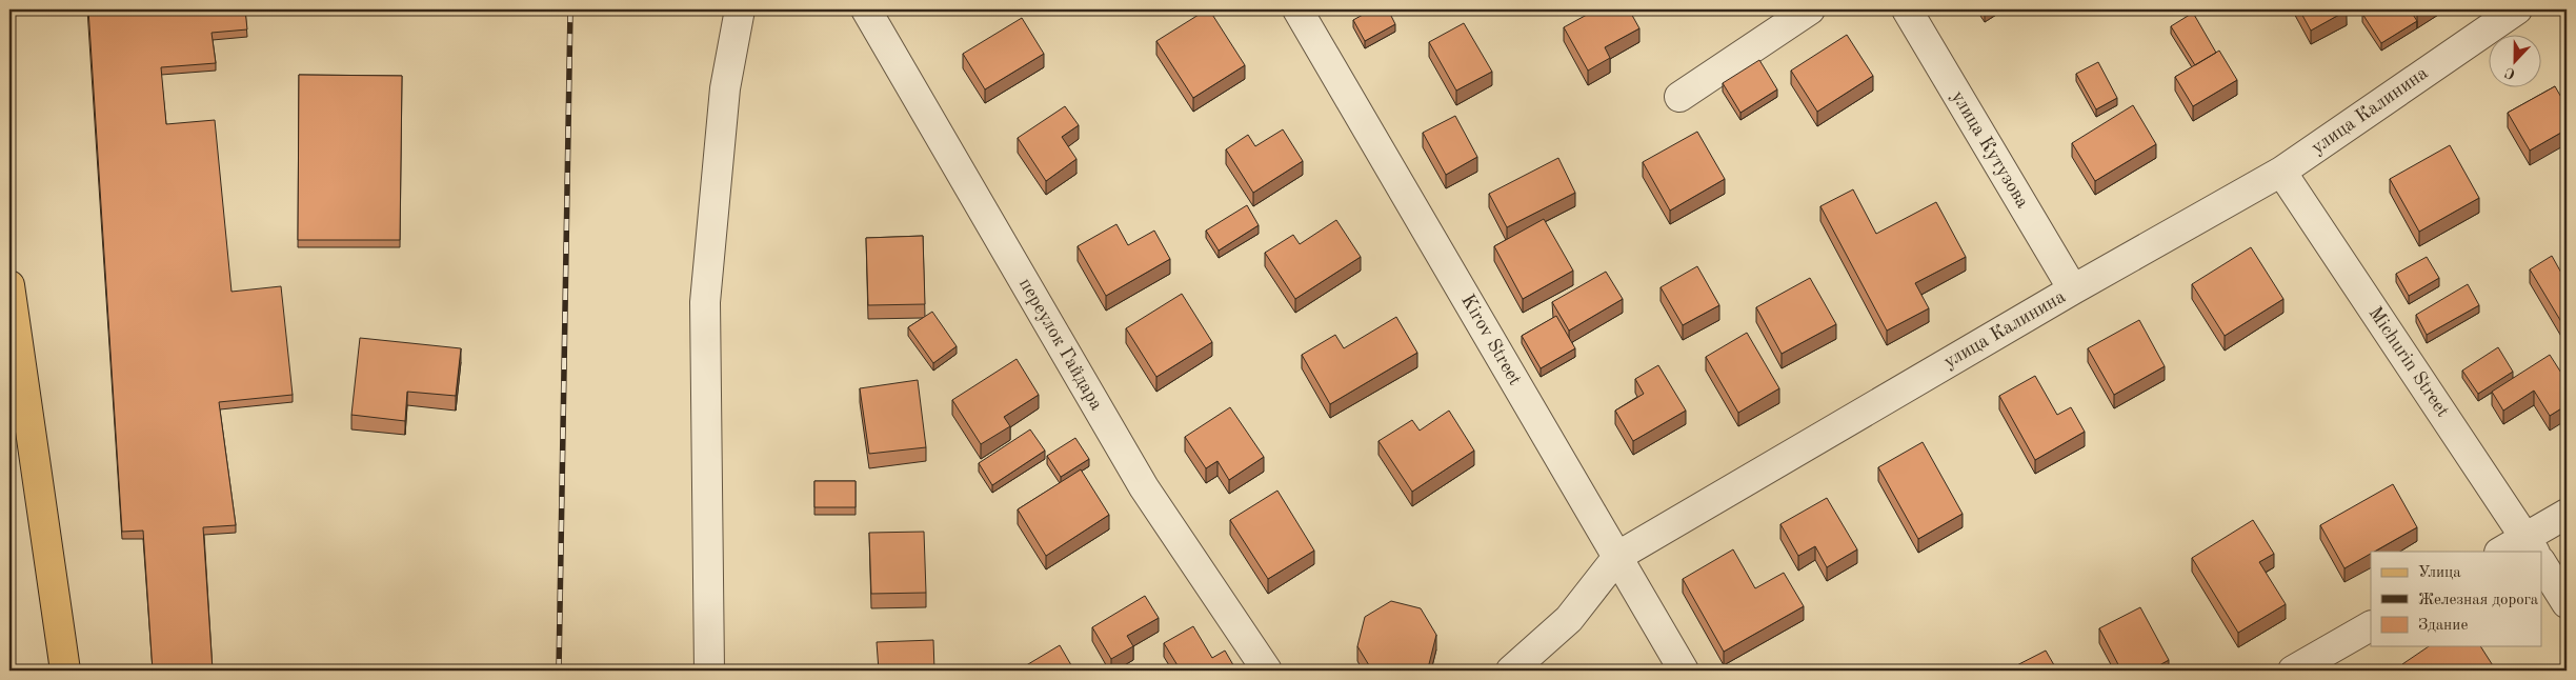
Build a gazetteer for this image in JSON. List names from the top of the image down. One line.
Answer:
{"streets":{"street":["улица Калинина","улица Кутузова","Kirov Street","переулок Гайдара","Michurin Street"]},"crossings":[["улица Калинина","улица Кутузова"],["улица Калинина","Kirov Street"],["улица Калинина","Michurin Street"]],"legend":["Улица","Железная дорога","Здание"],"north":"bottom"}
